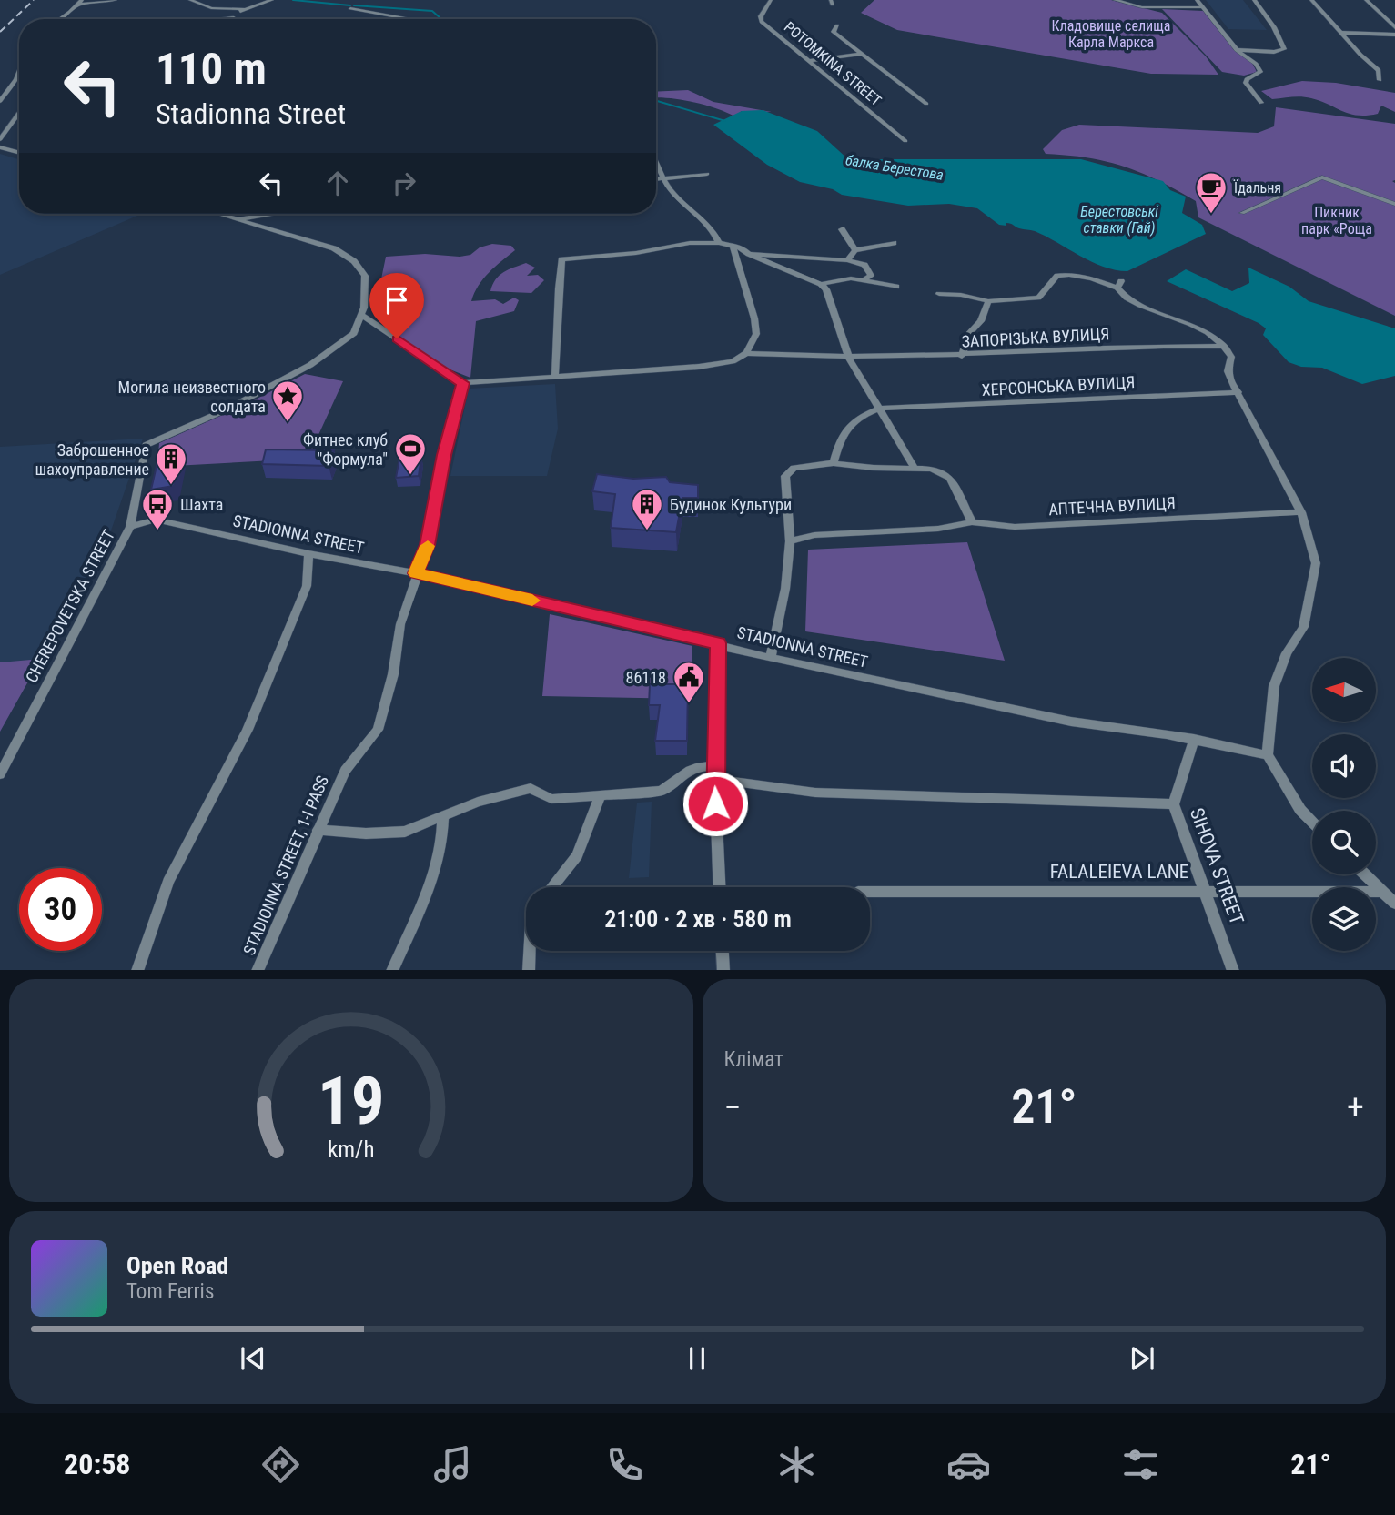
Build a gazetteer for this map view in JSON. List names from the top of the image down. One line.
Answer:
{"streets":{"street":["POTOMKINA STREET","ЗАПОРІЗЬКА ВУЛИЦЯ","ХЕРСОНСЬКА ВУЛИЦЯ","АПТЕЧНА ВУЛИЦЯ","STADIONNA STREET","CHEREPOVETSKA STREET","STADIONNA STREET, 1-I PASS","SIHOVA STREET","FALALEIEVA LANE"]},"crossings":[["STADIONNA STREET","CHEREPOVETSKA STREET"],["STADIONNA STREET","STADIONNA STREET, 1-I PASS"],["STADIONNA STREET","SIHOVA STREET"],["SIHOVA STREET","FALALEIEVA LANE"]],"water":["балка Берестова","Берестовські ставки (Гай)"],"parks":["Кладовище селища Карла Маркса","Пикник парк «Роща"],"places":{"cafe":["Їдальня"],"place":["Могила неизвестного солдата"],"sports":["Фитнес клуб \"Формула\""],"building":["Заброшенное шахоуправление","Будинок Культури"],"bus stop":["Шахта"],"public building":["86118"]},"north":"left","page":{"turn":["110 m","Stadionna Street"],"limit":"30","trip":"21:00 · 2 хв · 580 m","tile":"Клімат","heat":["−","21°","+"],"song":["Open Road","Tom Ferris"],"tabs":["20:58","21°"],"gauge":["19","km/h"]}}
